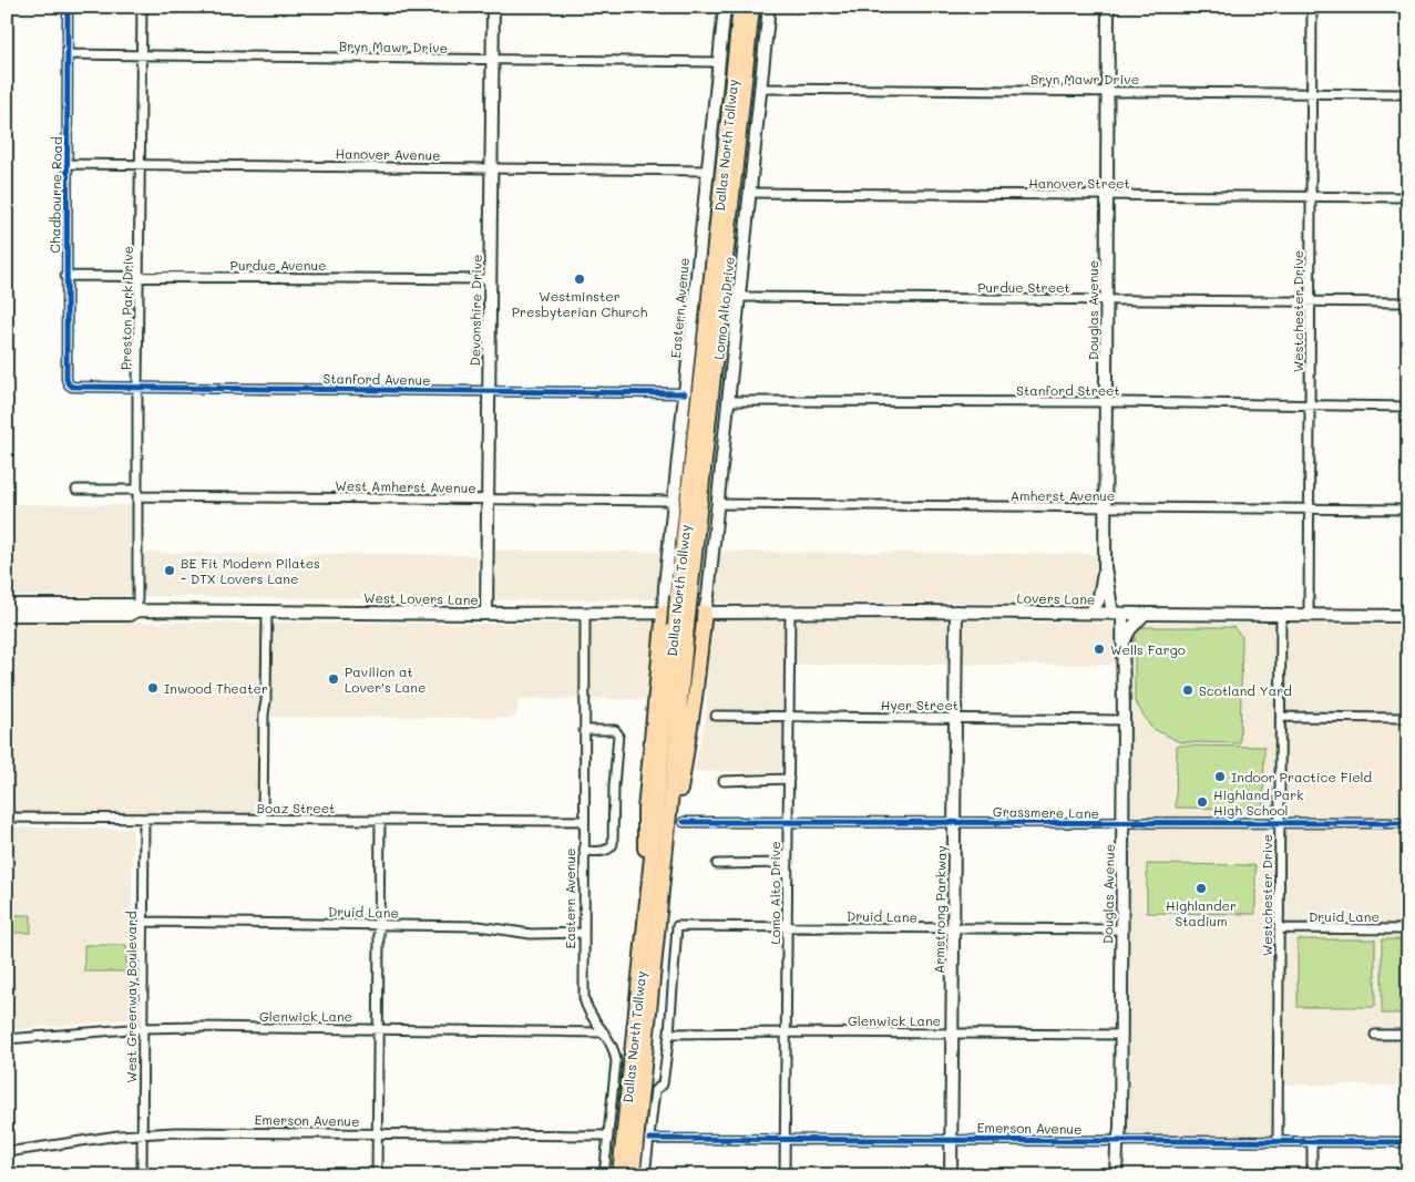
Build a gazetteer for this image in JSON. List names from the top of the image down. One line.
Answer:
{"streets":{"highway":["Dallas North Tollway"],"street":["Bryn Mawr Drive","Hanover Avenue","Hanover Street","Chadbourne Road","Purdue Avenue","Purdue Street","Preston Park Drive","Eastern Avenue","Lomo Alto Drive","Devonshire Drive","Douglas Avenue","Westchester Drive","Stanford Avenue","Stanford Street","West Amherst Avenue","Amherst Avenue","West Lovers Lane","Lovers Lane","Hyer Street","Boaz Street","Grassmere Lane","Armstrong Parkway","Druid Lane","West Greenway Boulevard","Glenwick Lane","Emerson Avenue"]},"crossings":[["Bryn Mawr Drive","Chadbourne Road"],["Bryn Mawr Drive","Preston Park Drive"],["Bryn Mawr Drive","Eastern Avenue"],["Bryn Mawr Drive","Lomo Alto Drive"],["Bryn Mawr Drive","Devonshire Drive"],["Bryn Mawr Drive","Douglas Avenue"],["Bryn Mawr Drive","Westchester Drive"],["Hanover Avenue","Chadbourne Road"],["Hanover Avenue","Preston Park Drive"],["Hanover Avenue","Eastern Avenue"],["Hanover Avenue","Devonshire Drive"],["Hanover Street","Lomo Alto Drive"],["Hanover Street","Douglas Avenue"],["Hanover Street","Westchester Drive"],["Chadbourne Road","Purdue Avenue"],["Chadbourne Road","Stanford Avenue"],["Purdue Avenue","Preston Park Drive"],["Purdue Avenue","Devonshire Drive"],["Purdue Street","Lomo Alto Drive"],["Purdue Street","Douglas Avenue"],["Purdue Street","Westchester Drive"],["Preston Park Drive","Stanford Avenue"],["Preston Park Drive","West Amherst Avenue"],["Preston Park Drive","West Lovers Lane"],["Eastern Avenue","Stanford Avenue"],["Eastern Avenue","West Amherst Avenue"],["Eastern Avenue","West Lovers Lane"],["Eastern Avenue","Boaz Street"],["Eastern Avenue","Druid Lane"],["Eastern Avenue","Glenwick Lane"],["Eastern Avenue","Emerson Avenue"],["Lomo Alto Drive","Stanford Street"],["Lomo Alto Drive","Amherst Avenue"],["Lomo Alto Drive","West Lovers Lane"],["Lomo Alto Drive","Lovers Lane"],["Lomo Alto Drive","Hyer Street"],["Lomo Alto Drive","Grassmere Lane"],["Lomo Alto Drive","Druid Lane"],["Lomo Alto Drive","Glenwick Lane"],["Lomo Alto Drive","Emerson Avenue"],["Devonshire Drive","Stanford Avenue"],["Devonshire Drive","West Amherst Avenue"],["Devonshire Drive","West Lovers Lane"],["Douglas Avenue","Stanford Street"],["Douglas Avenue","Amherst Avenue"],["Douglas Avenue","Lovers Lane"],["Douglas Avenue","Hyer Street"],["Douglas Avenue","Grassmere Lane"],["Douglas Avenue","Druid Lane"],["Douglas Avenue","Glenwick Lane"],["Douglas Avenue","Emerson Avenue"],["Westchester Drive","Stanford Street"],["Westchester Drive","Amherst Avenue"],["Westchester Drive","Lovers Lane"],["Westchester Drive","Grassmere Lane"],["Westchester Drive","Druid Lane"],["Westchester Drive","Emerson Avenue"],["West Lovers Lane","Lovers Lane"],["Lovers Lane","Armstrong Parkway"],["Hyer Street","Armstrong Parkway"],["Boaz Street","West Greenway Boulevard"],["Grassmere Lane","Armstrong Parkway"],["Armstrong Parkway","Druid Lane"],["Armstrong Parkway","Glenwick Lane"],["Armstrong Parkway","Emerson Avenue"],["Druid Lane","West Greenway Boulevard"],["Druid Lane","Glenwick Lane"],["West Greenway Boulevard","Glenwick Lane"],["West Greenway Boulevard","Emerson Avenue"]],"places":["Westminster Presbyterian Church","BE Fit Modern Pilates - DTX Lovers Lane","Wells Fargo","Pavilion at Lover's Lane","Inwood Theater","Scotland Yard","Indoor Practice Field","Highland Park High School","Highlander Stadium"]}
